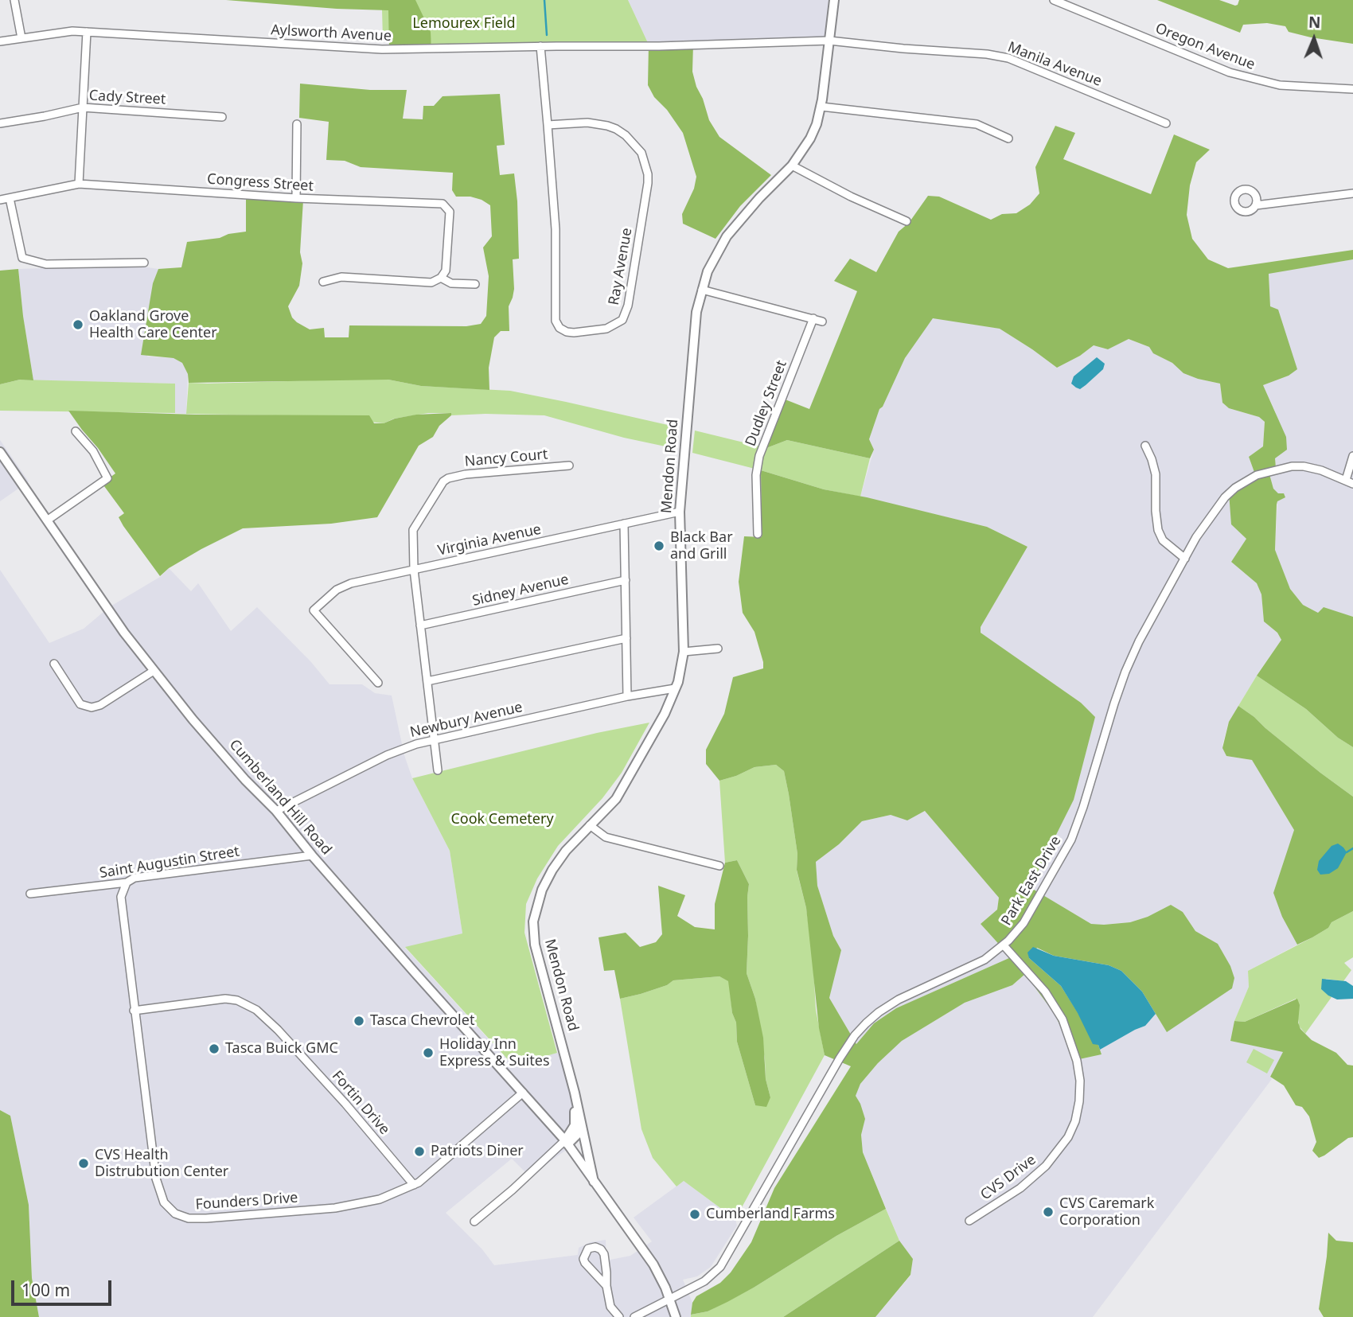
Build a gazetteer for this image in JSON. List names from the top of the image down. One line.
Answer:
{"streets":{"main road":["Mendon Road","Cumberland Hill Road"],"street":["Aylsworth Avenue","Oregon Avenue","Manila Avenue","Cady Street","Congress Street","Ray Avenue","Dudley Street","Nancy Court","Virginia Avenue","Sidney Avenue","Newbury Avenue","Saint Augustin Street","Park East Drive","Fortin Drive","CVS Drive","Founders Drive"]},"crossings":[["Aylsworth Avenue","Manila Avenue"],["Aylsworth Avenue","Ray Avenue"],["Aylsworth Avenue","Mendon Road"],["Manila Avenue","Mendon Road"],["Nancy Court","Virginia Avenue"],["Mendon Road","Virginia Avenue"],["Mendon Road","Newbury Avenue"],["Mendon Road","Cumberland Hill Road"],["Newbury Avenue","Cumberland Hill Road"],["Cumberland Hill Road","Saint Augustin Street"],["Cumberland Hill Road","Founders Drive"],["Saint Augustin Street","Founders Drive"],["Park East Drive","CVS Drive"],["Fortin Drive","Founders Drive"]],"parks":["Lemourex Field","Cook Cemetery"],"places":["Oakland Grove Health Care Center","Black Bar and Grill","Tasca Chevrolet","Tasca Buick GMC","Holiday Inn Express & Suites","Patriots Diner","CVS Health Distrubution Center","CVS Caremark Corporation","Cumberland Farms"],"scale_bar":"100 m","north":"top"}
